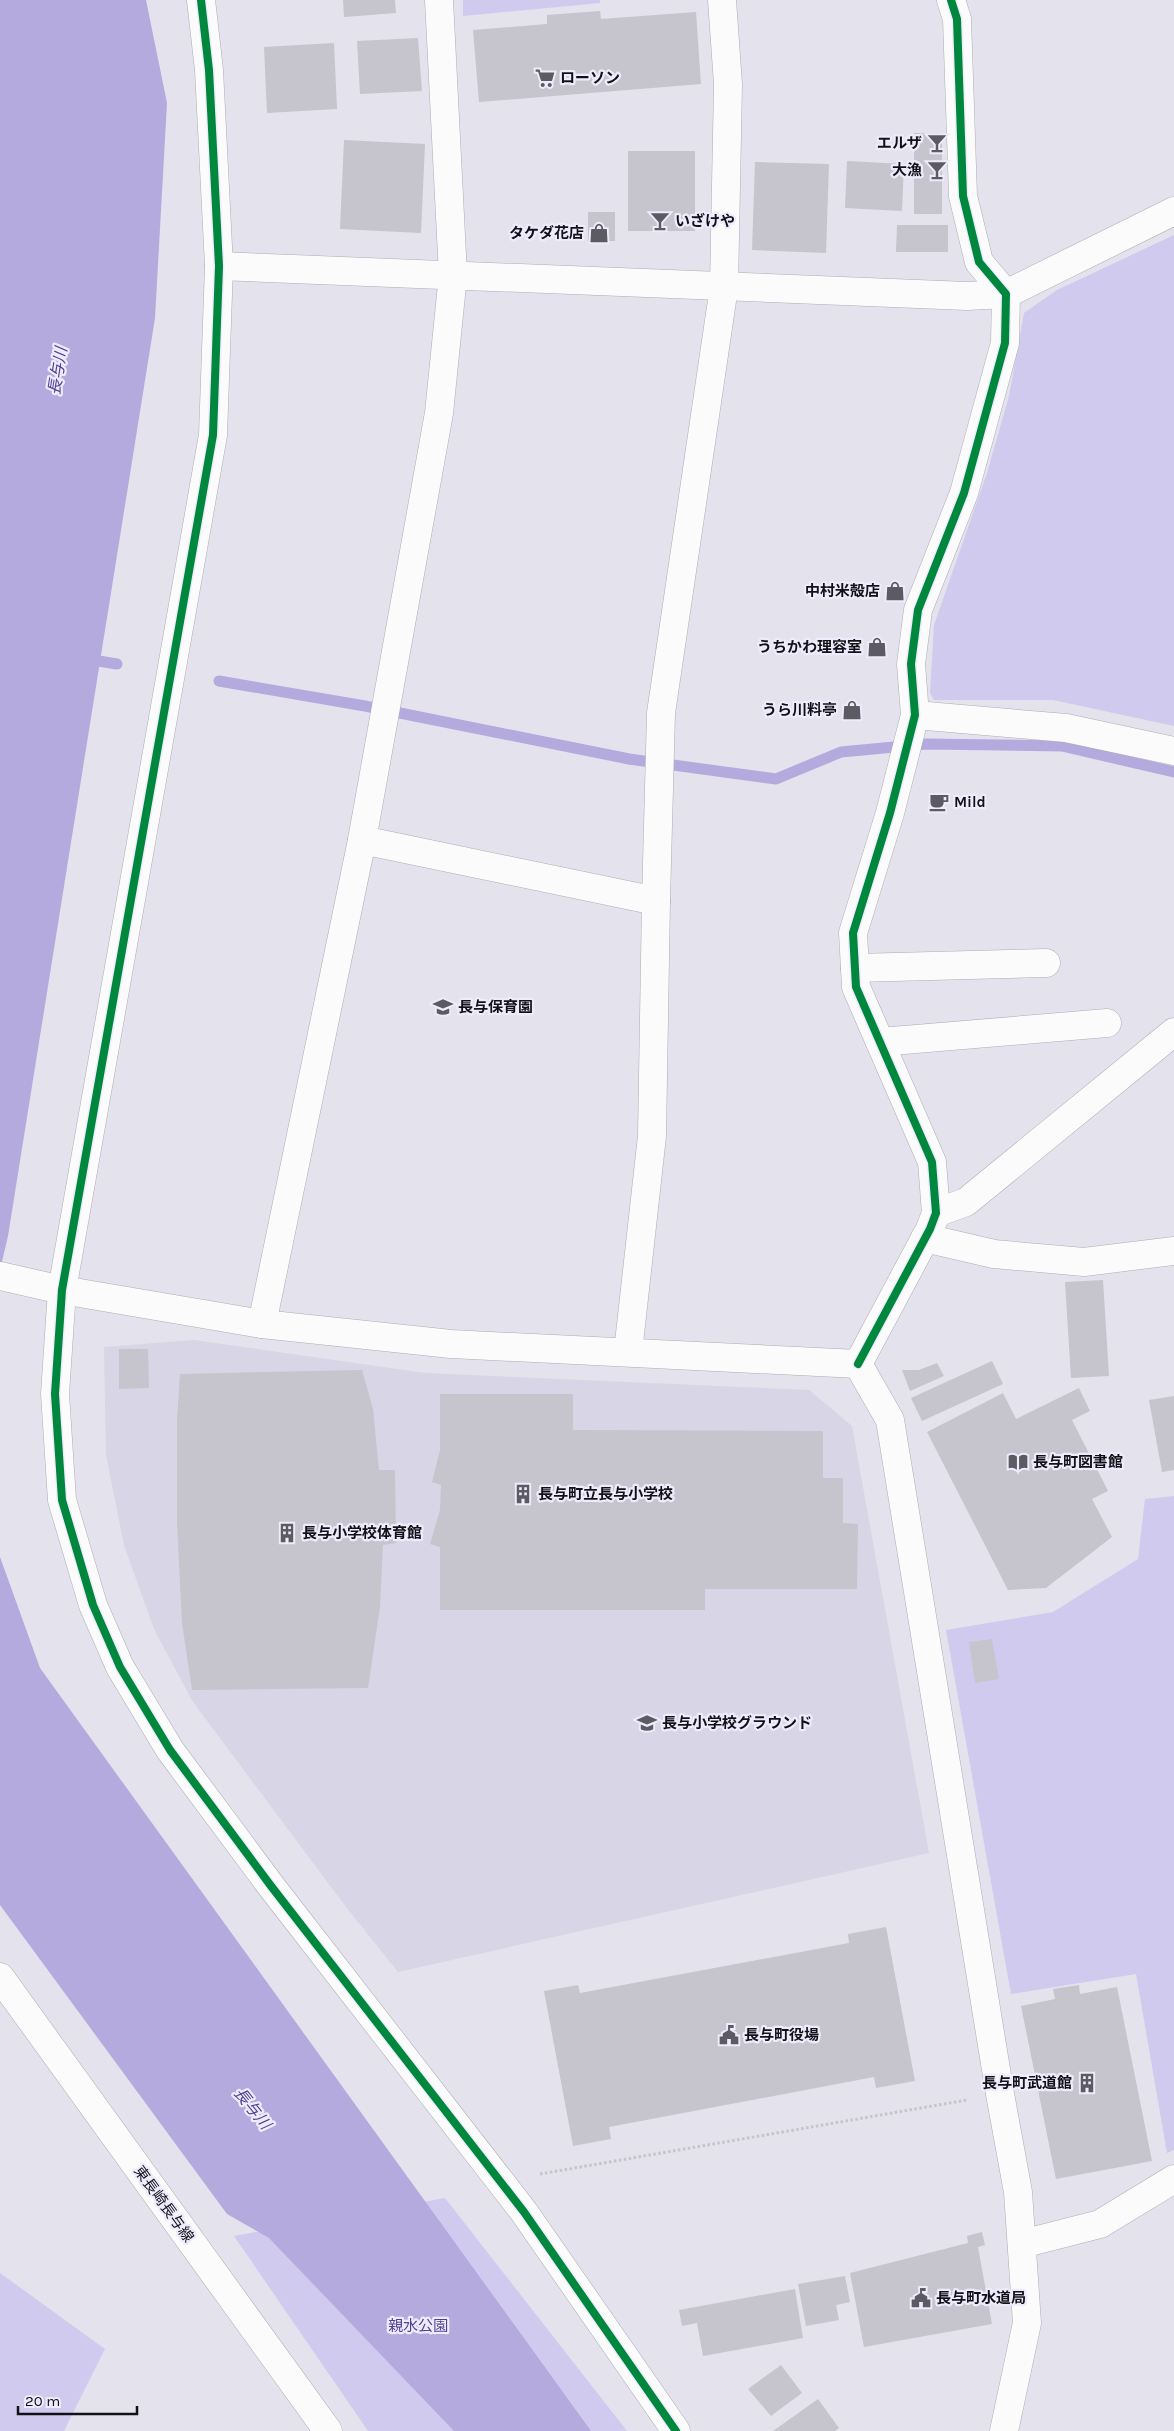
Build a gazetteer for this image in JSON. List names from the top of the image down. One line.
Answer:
{"streets":{"street":["東長崎長与線"]},"water":["長与川"],"parks":["親水公園"],"places":{"supermarket":["ローソン"],"bar":["エルザ","大漁","いざけや"],"shop":["タケダ花店","中村米殻店","うちかわ理容室","うら川料亭"],"cafe":["Mild"],"school or university":["長与保育園","長与小学校グラウンド"],"library":["長与町図書館"],"building":["長与町立長与小学校","長与小学校体育館","長与町武道館"],"public building":["長与町役場","長与町水道局"]},"scale_bar":"20 m"}
